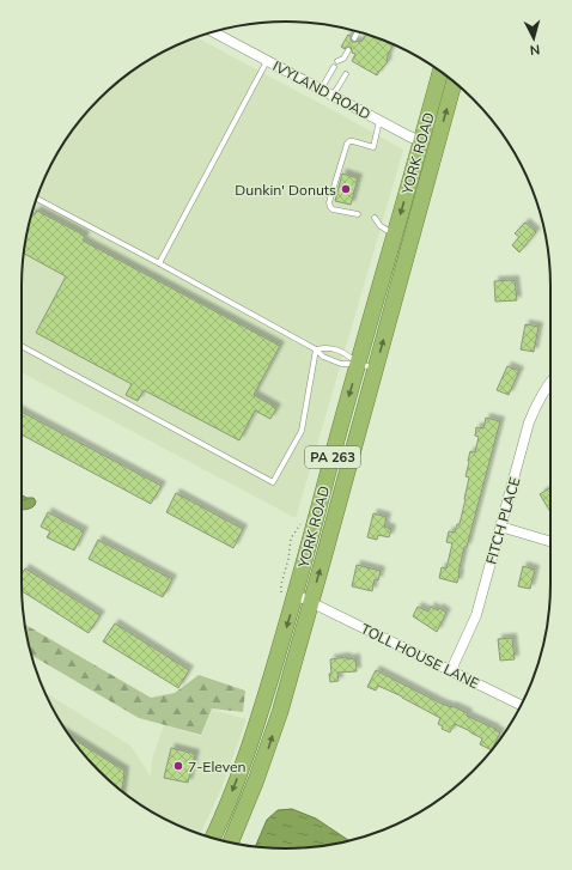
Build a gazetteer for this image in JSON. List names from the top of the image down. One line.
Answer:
{"streets":{"highway":["YORK ROAD","PA 263"],"street":["IVYLAND ROAD","FITCH PLACE","TOLL HOUSE LANE"]},"crossings":[["IVYLAND ROAD","YORK ROAD"],["YORK ROAD","TOLL HOUSE LANE"],["FITCH PLACE","TOLL HOUSE LANE"]],"places":["Dunkin' Donuts","7-Eleven"],"north":"bottom"}
